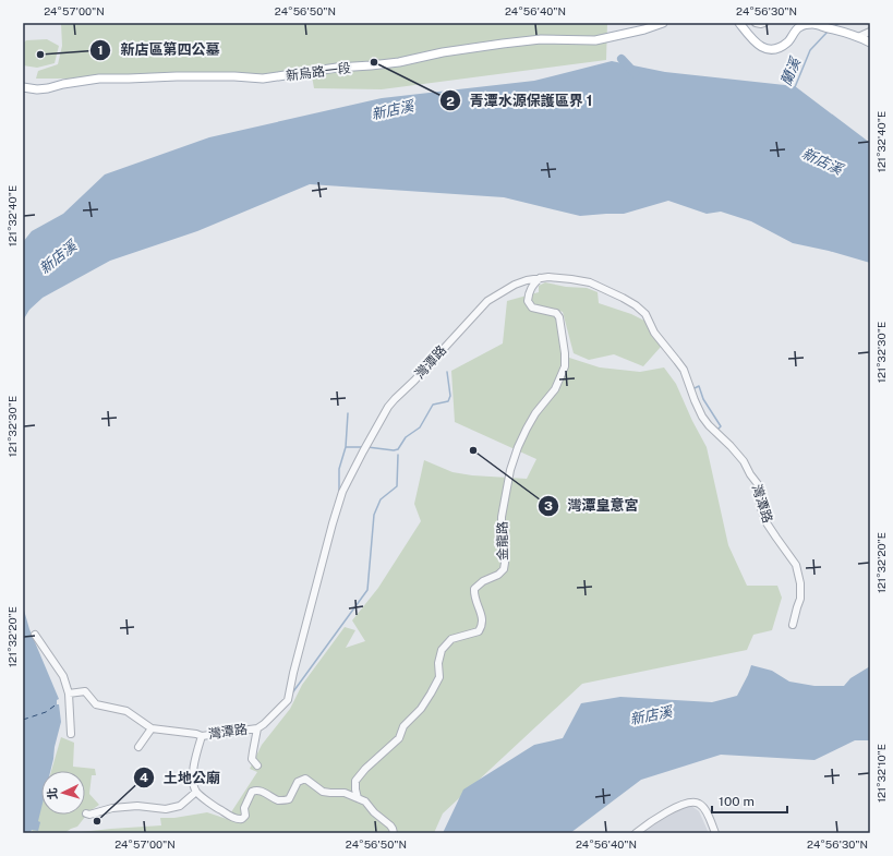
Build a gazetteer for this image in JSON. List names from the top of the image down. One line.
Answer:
{"streets":{"main road":["新烏路一段"],"street":["灣潭路","金龍路"]},"crossings":[["灣潭路","金龍路"]],"water":["蘭溪","新店溪"],"places":["新店區第四公墓","青潭水源保護區界 1","灣潭皇意宮","土地公廟"],"scale_bar":"100 m","north":"left","coordinates":["24°57'00\"N","24°56'50\"N","24°56'40\"N","24°56'30\"N","121°32'40\"E","121°32'30\"E","121°32'20\"E","121°32'10\"E"]}
